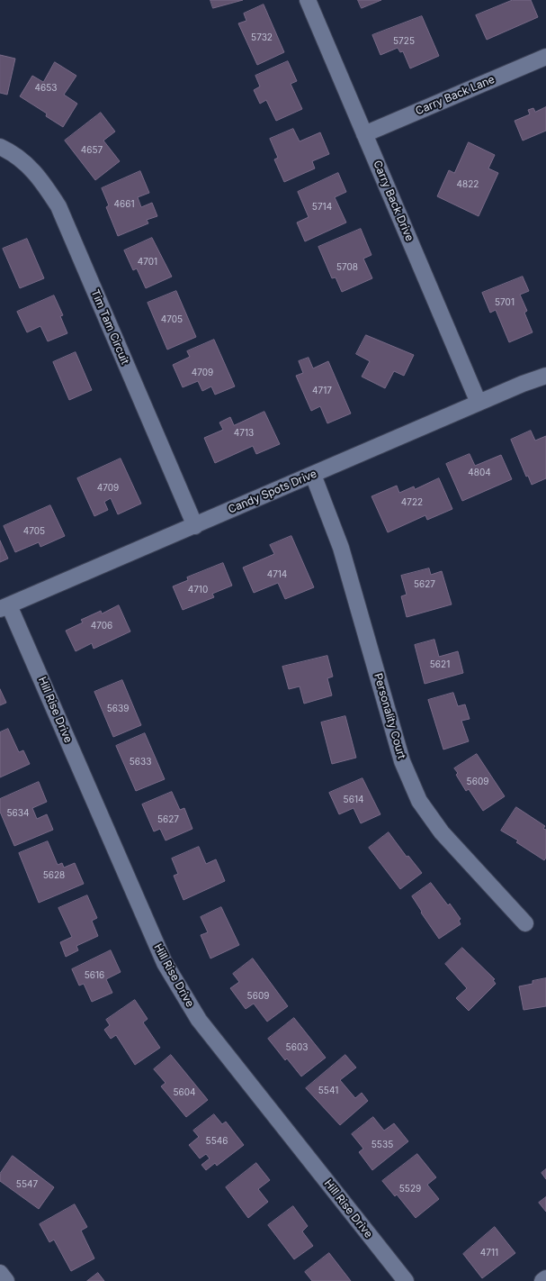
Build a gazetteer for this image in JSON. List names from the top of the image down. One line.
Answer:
{"streets":{"street":["Carry Back Lane","Carry Back Drive","Tim Tam Circuit","Candy Spots Drive","Hill Rise Drive","Personality Court"]},"crossings":[["Carry Back Lane","Carry Back Drive"],["Carry Back Drive","Candy Spots Drive"],["Tim Tam Circuit","Candy Spots Drive"],["Candy Spots Drive","Hill Rise Drive"],["Candy Spots Drive","Personality Court"]],"house_numbers":["5732","5725","4653","4657","4822","4661","5714","4701","5708","5701","4705","4709","4717","4713","4804","4709","4722","4705","4714","5627","4710","4706","5621","5639","5633","5609","5614","5634","5627","5628","5616","5609","5603","5541","5604","5546","5535","5547","5529","4711"]}
